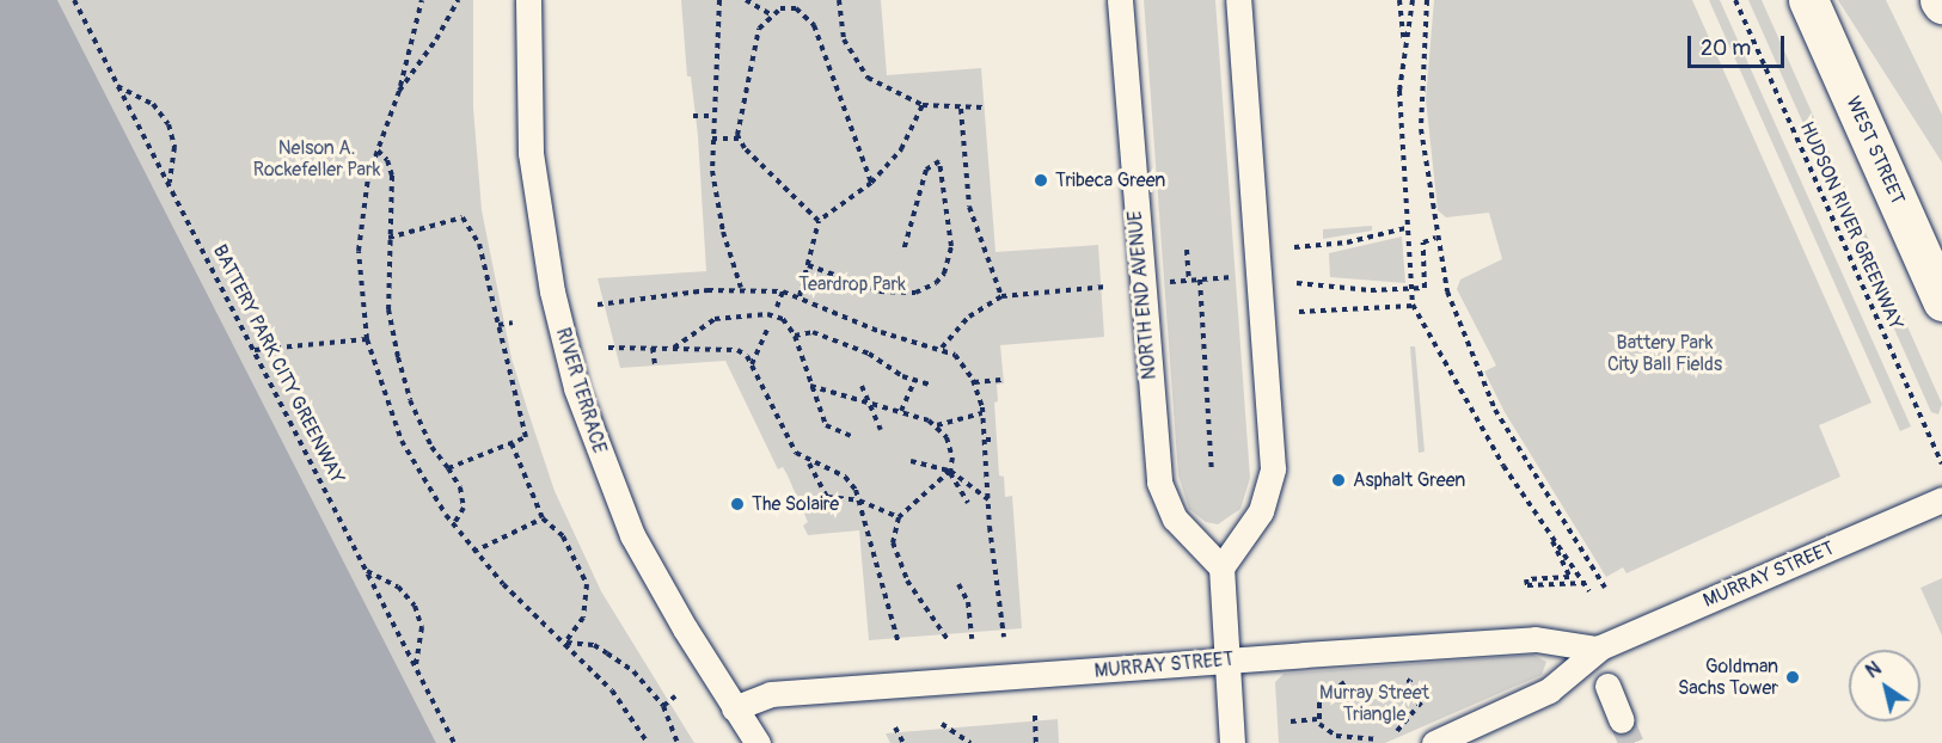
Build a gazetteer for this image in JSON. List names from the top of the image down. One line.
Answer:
{"streets":{"highway":["WEST STREET"],"street":["NORTH END AVENUE","RIVER TERRACE","MURRAY STREET"],"path":["HUDSON RIVER GREENWAY","BATTERY PARK CITY GREENWAY"]},"crossings":[["RIVER TERRACE","MURRAY STREET"]],"parks":["Nelson A. Rockefeller Park","Teardrop Park","Battery Park City Ball Fields","Murray Street Triangle"],"places":["Tribeca Green","Asphalt Green","The Solaire","Goldman Sachs Tower"],"scale_bar":"20 m","north":"top left"}
